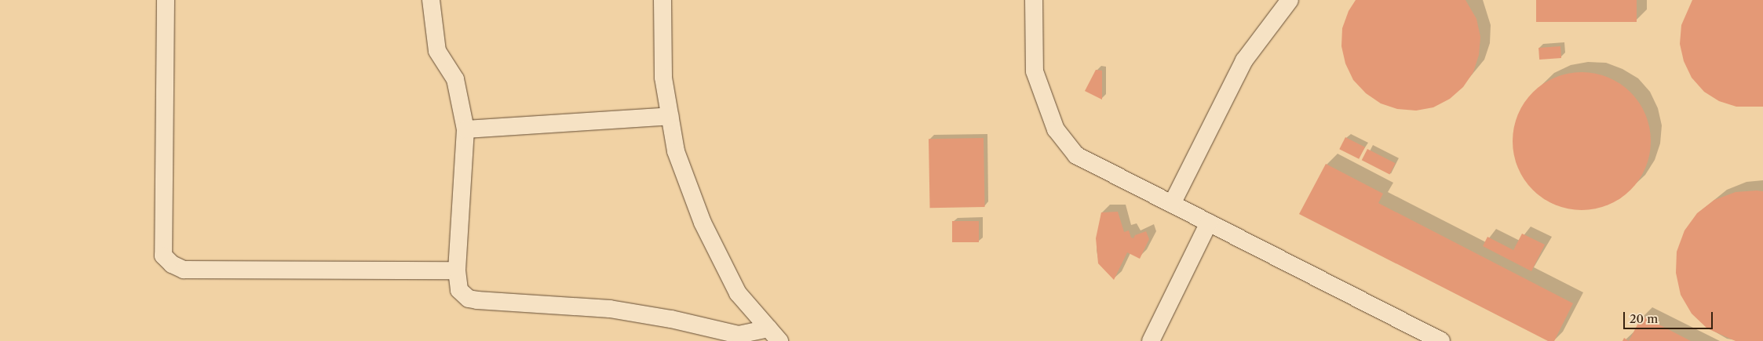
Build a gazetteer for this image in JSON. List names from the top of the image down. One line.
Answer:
{"scale_bar":"20 m"}
